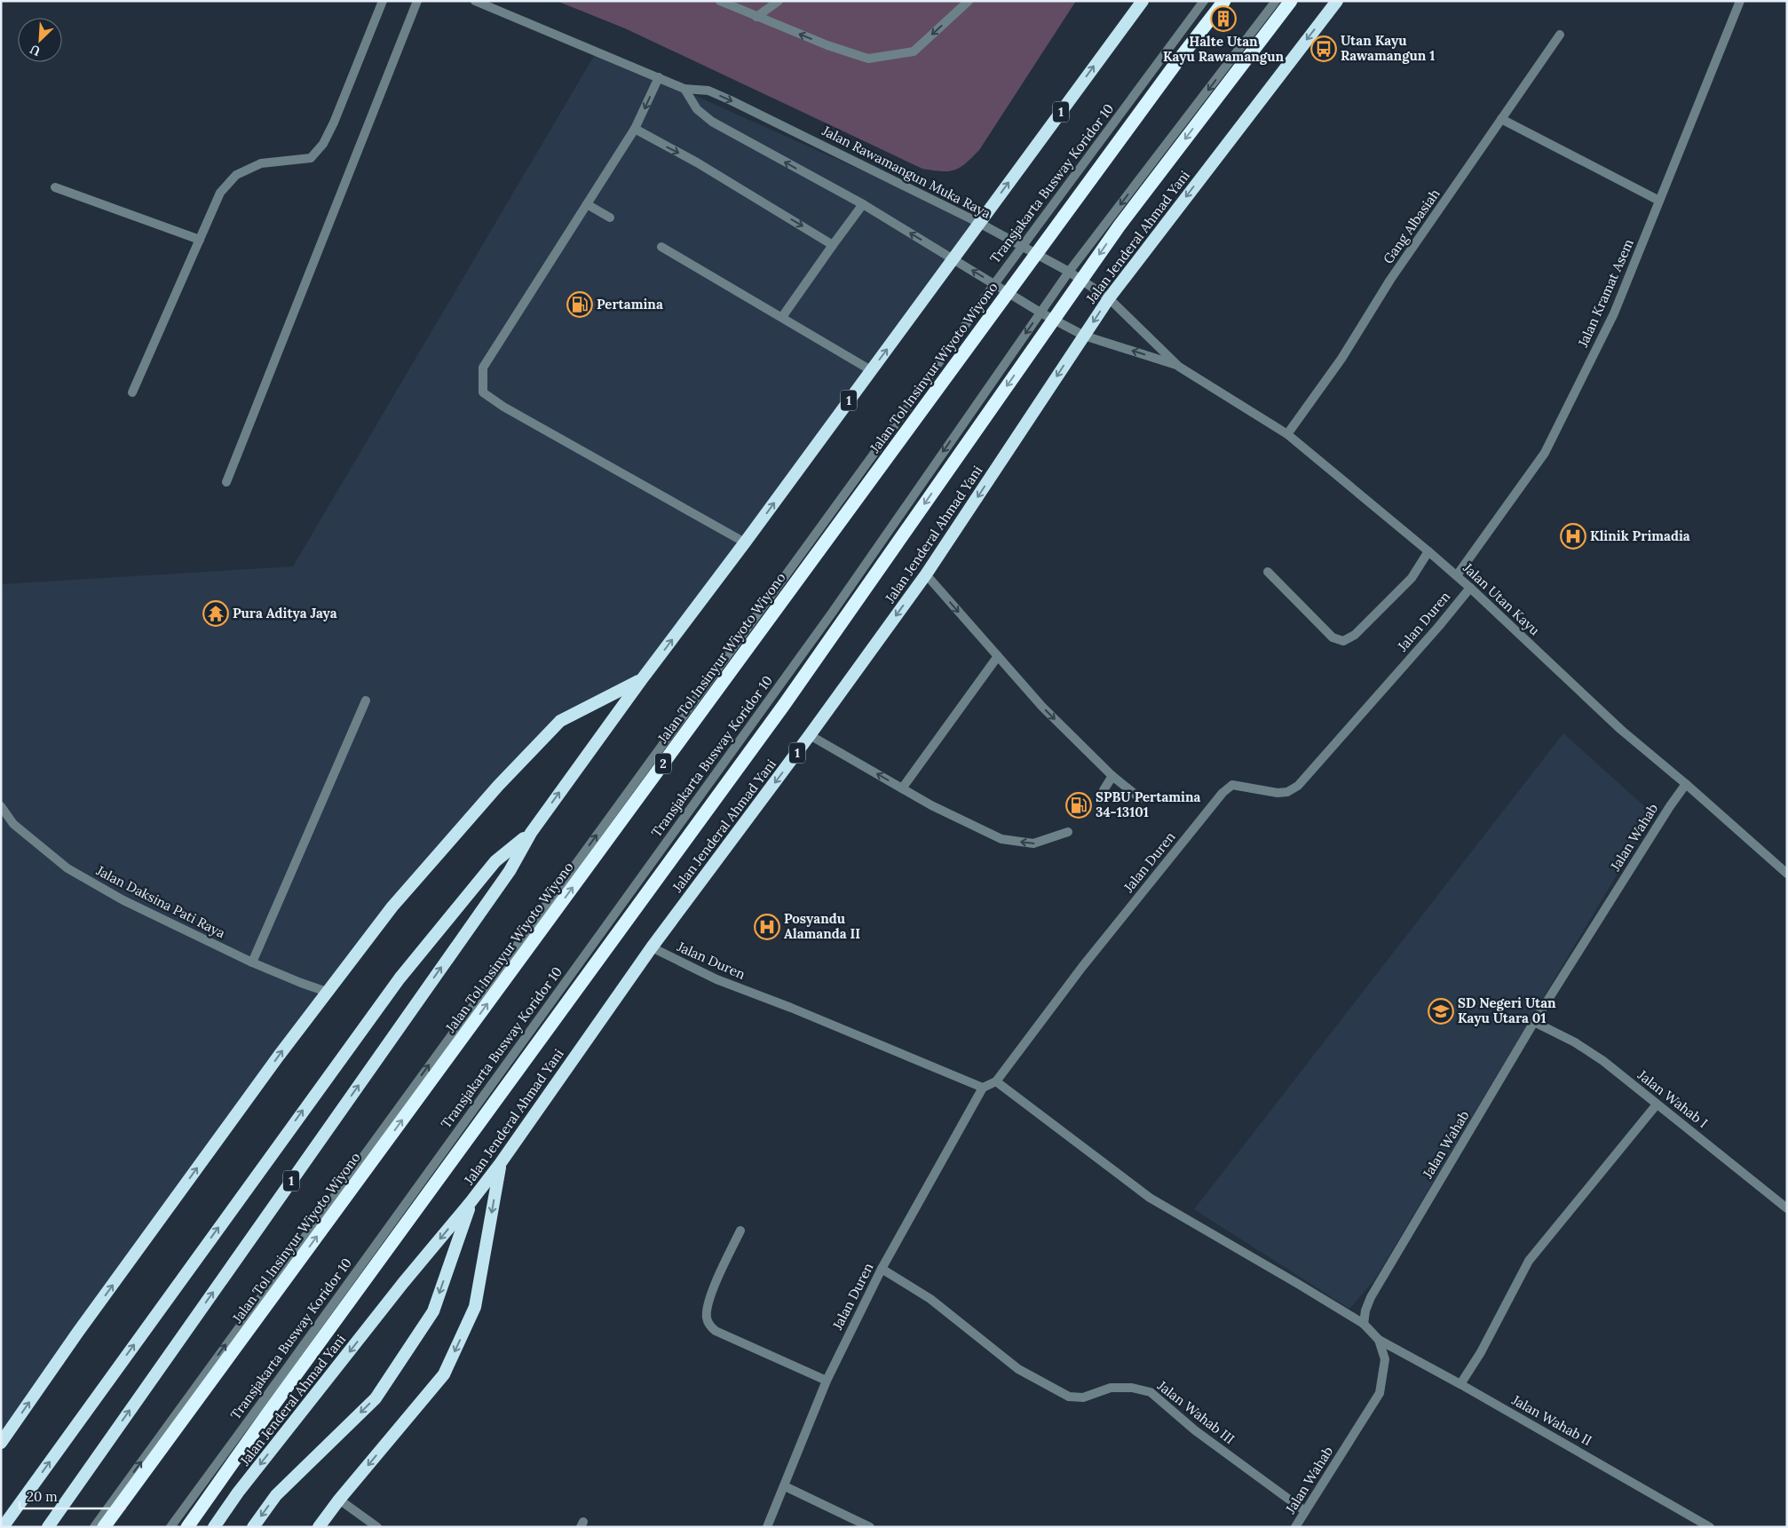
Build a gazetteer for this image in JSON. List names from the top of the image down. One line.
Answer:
{"streets":{"highway":["1","Jalan Jenderal Ahmad Yani","Jalan Tol Insinyur Wiyoto Wiyono","2"],"street":["Jalan Rawamangun Muka Raya","Transjakarta Busway Koridor 10","Gang Albasiah","Jalan Kramat Asem","Jalan Utan Kayu","Jalan Duren","Jalan Wahab","Jalan Daksina Pati Raya","Jalan Wahab I","Jalan Wahab III","Jalan Wahab II"]},"crossings":[["1","Jalan Rawamangun Muka Raya"],["Jalan Rawamangun Muka Raya","Transjakarta Busway Koridor 10"],["Jalan Rawamangun Muka Raya","Jalan Jenderal Ahmad Yani"],["Jalan Rawamangun Muka Raya","Jalan Utan Kayu"],["Gang Albasiah","Jalan Utan Kayu"],["Jalan Jenderal Ahmad Yani","Jalan Utan Kayu"],["Jalan Jenderal Ahmad Yani","Jalan Duren"],["Jalan Kramat Asem","Jalan Utan Kayu"],["Jalan Utan Kayu","Jalan Duren"],["Jalan Utan Kayu","Jalan Wahab"],["Jalan Duren","Jalan Wahab III"],["Jalan Wahab","Jalan Wahab I"],["Jalan Wahab","Jalan Wahab III"],["Jalan Wahab","Jalan Wahab II"]],"places":{"building":["Halte Utan Kayu Rawamangun"],"bus stop":["Utan Kayu Rawamangun 1"],"fuel station":["Pertamina","SPBU Pertamina 34-13101"],"hospital":["Klinik Primadia","Posyandu Alamanda II"],"temple":["Pura Aditya Jaya"],"school or university":["SD Negeri Utan Kayu Utara 01"]},"scale_bar":"20 m","north":"bottom left"}
